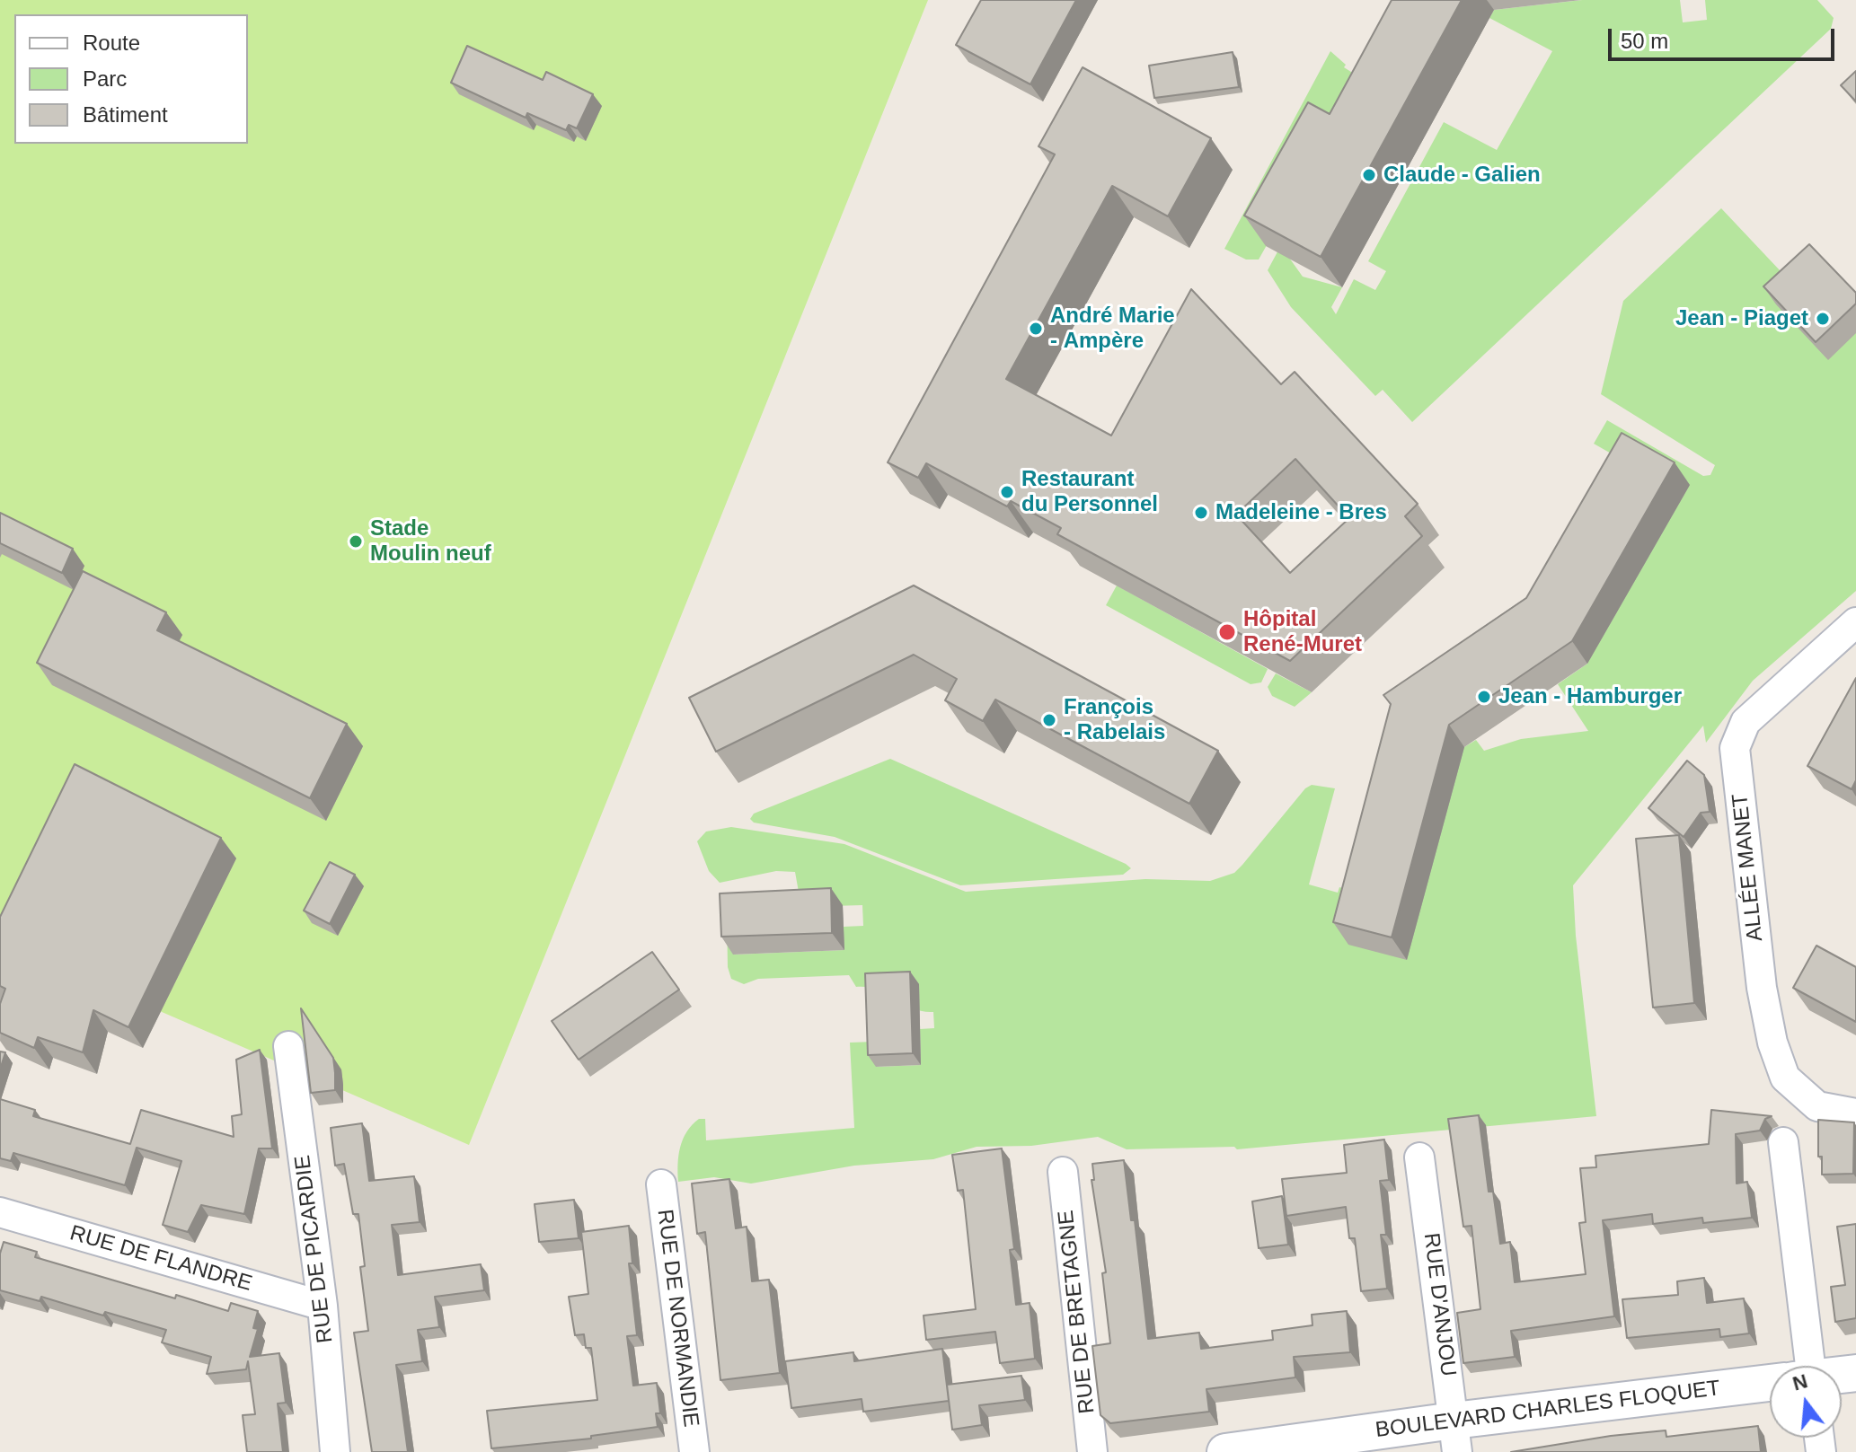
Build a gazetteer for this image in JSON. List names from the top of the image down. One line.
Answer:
{"streets":{"street":["ALLÉE MANET","RUE DE PICARDIE","RUE DE FLANDRE","RUE D'ANJOU","RUE DE BRETAGNE","RUE DE NORMANDIE","BOULEVARD CHARLES FLOQUET"]},"crossings":[["RUE DE PICARDIE","RUE DE FLANDRE"],["RUE D'ANJOU","BOULEVARD CHARLES FLOQUET"]],"places":["Claude - Galien","Jean - Piaget","André Marie - Ampère","Restaurant du Personnel","Madeleine - Bres","Stade Moulin neuf","Hôpital René-Muret","Jean - Hamburger","François - Rabelais"],"legend":["Route","Parc","Bâtiment"],"scale_bar":"50 m","north":"top"}
